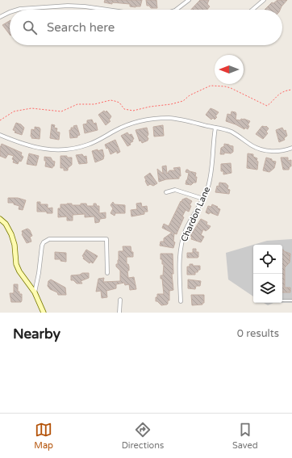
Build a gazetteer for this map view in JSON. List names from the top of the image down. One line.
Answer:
{"streets":{"street":["Chardon Lane"]},"north":"left","page":{"search":"Search here","heading":["Nearby","0 results"],"nav":["Map","Directions","Saved"]}}
